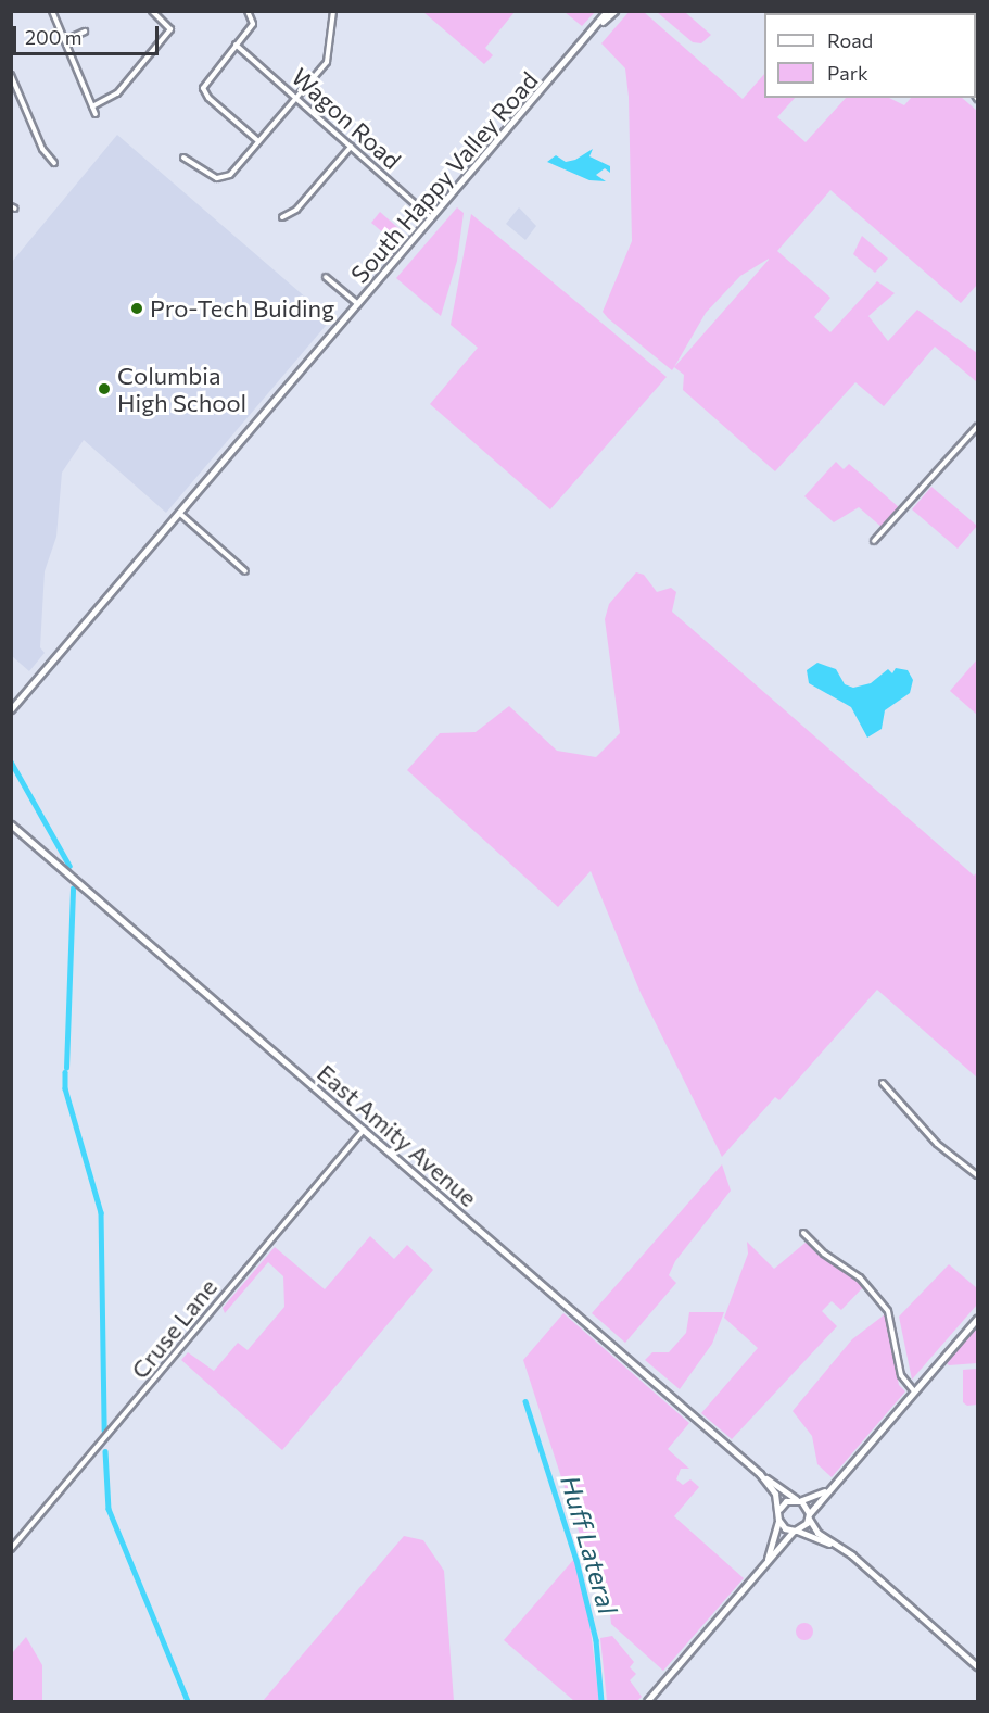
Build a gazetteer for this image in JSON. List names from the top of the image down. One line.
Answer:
{"streets":{"main road":["South Happy Valley Road","East Amity Avenue"],"street":["Wagon Road","Cruse Lane"]},"crossings":[["Wagon Road","South Happy Valley Road"],["East Amity Avenue","Cruse Lane"]],"water":["Huff Lateral"],"places":["Pro-Tech Buiding","Columbia High School"],"legend":["Road","Park"],"scale_bar":"200 m"}
